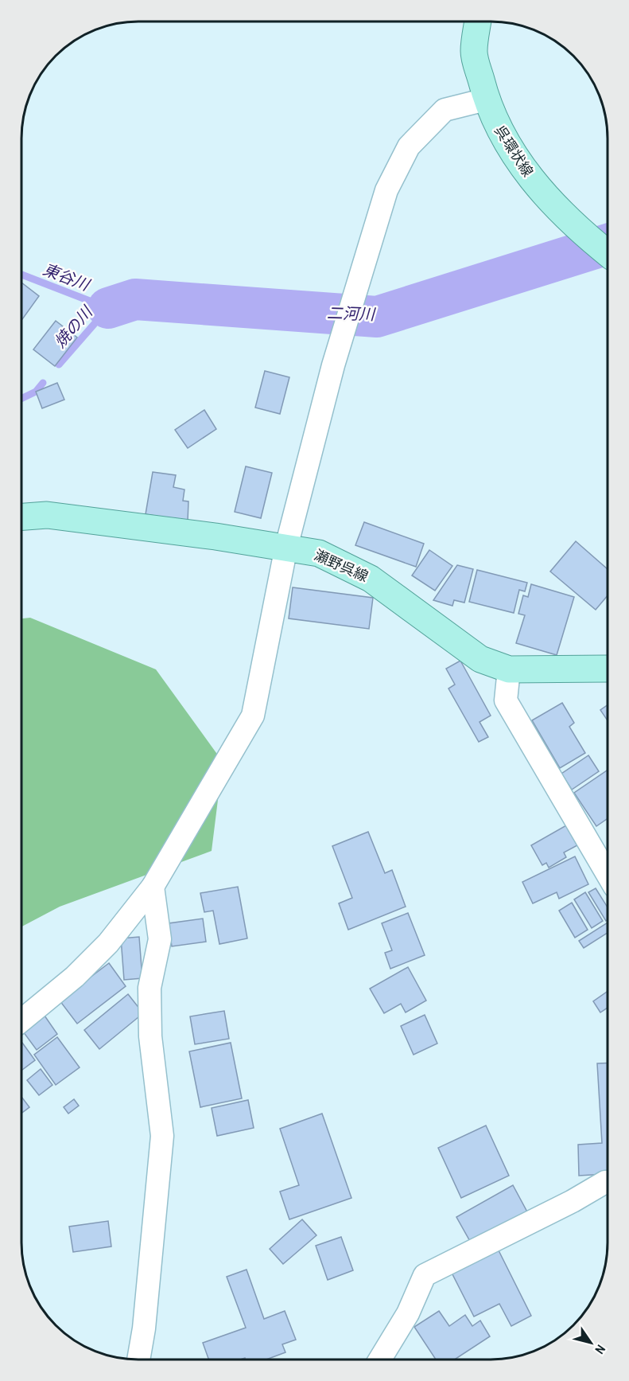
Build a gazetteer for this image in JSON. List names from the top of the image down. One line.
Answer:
{"streets":{"main road":["呉環状線","瀬野呉線"]},"water":["東谷川","二河川","焼の川"],"north":"bottom right"}
